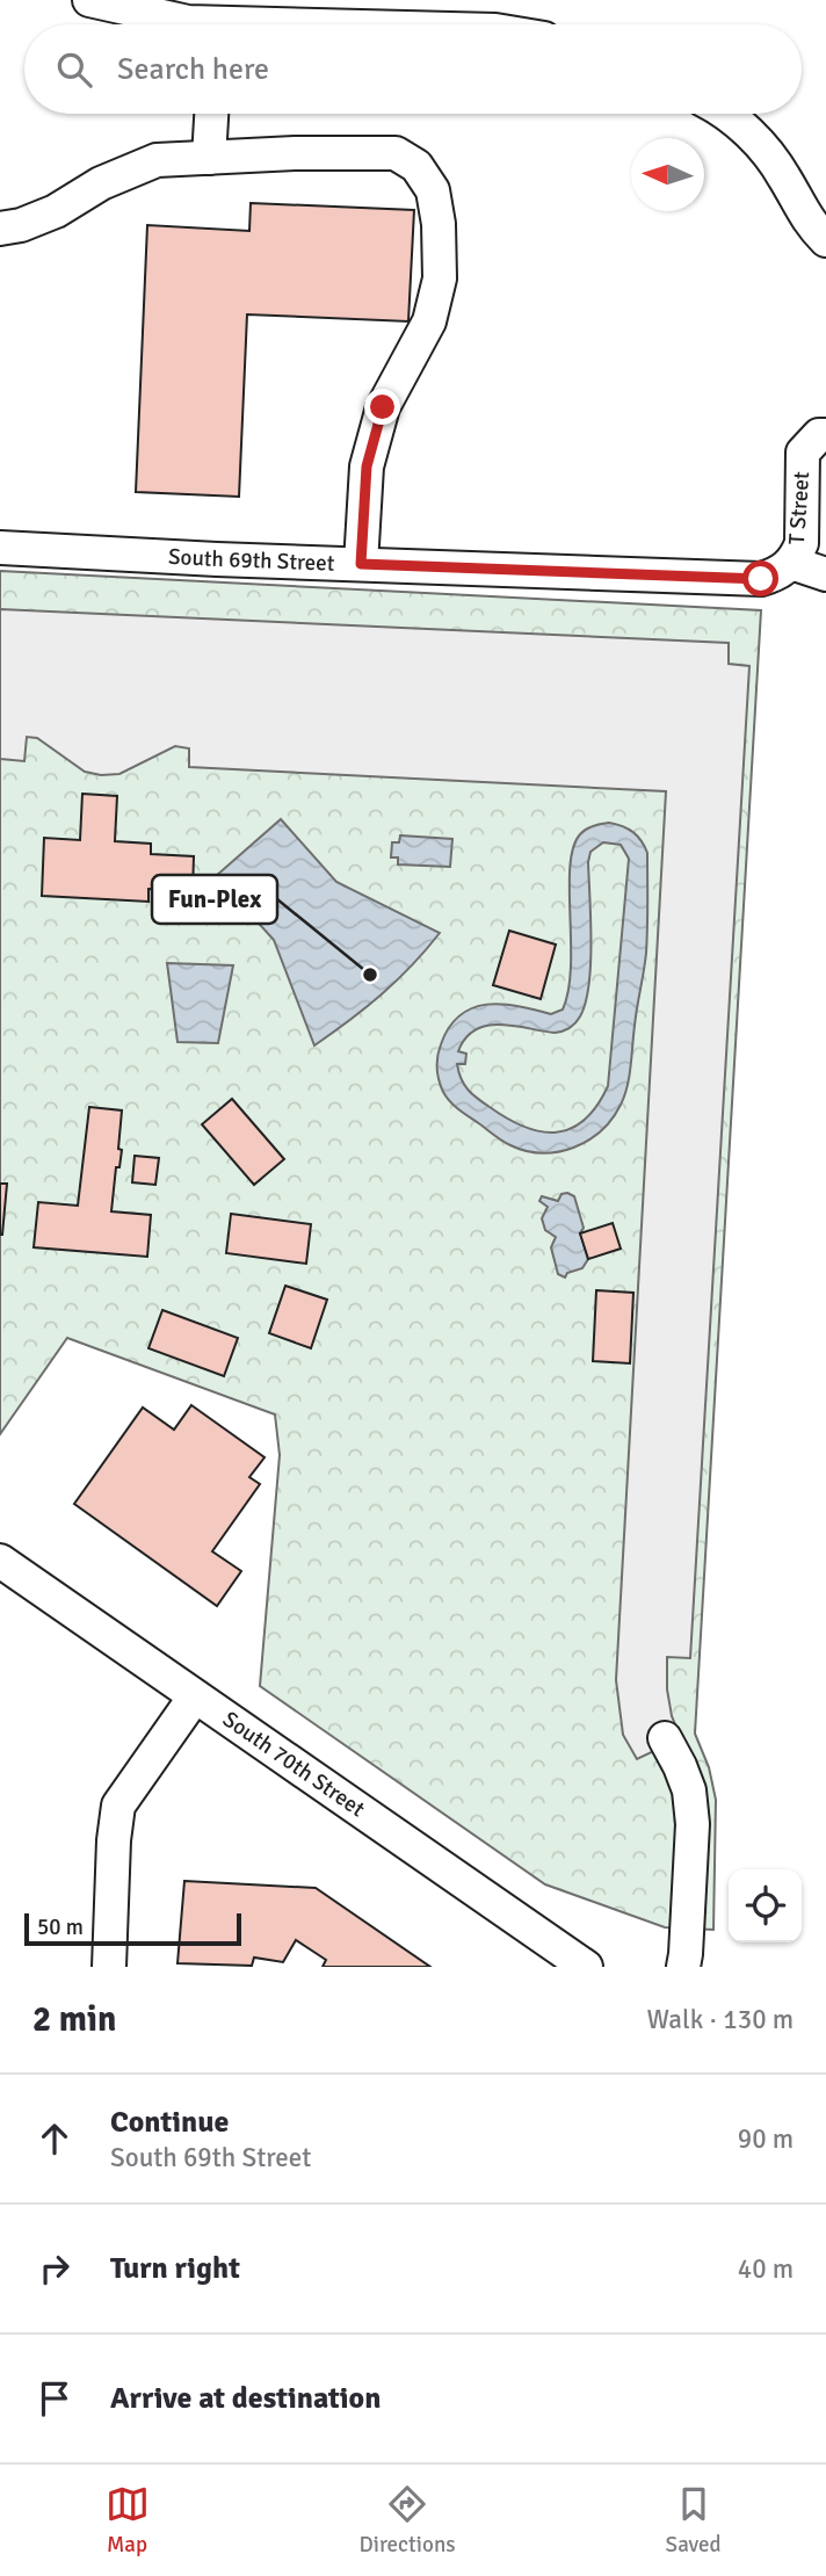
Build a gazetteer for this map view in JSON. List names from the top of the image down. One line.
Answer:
{"streets":{"street":["T Street","South 69th Street","South 70th Street"]},"crossings":[["T Street","South 69th Street"]],"places":["Fun-Plex"],"scale_bar":"50 m","north":"left","page":{"search":"Search here","scale":"50 m","heading":["2 min","Walk · 130 m"],"list":[["Continue","South 69th Street","90 m"],["Turn right","40 m"],"Arrive at destination"],"nav":["Map","Directions","Saved"]}}
